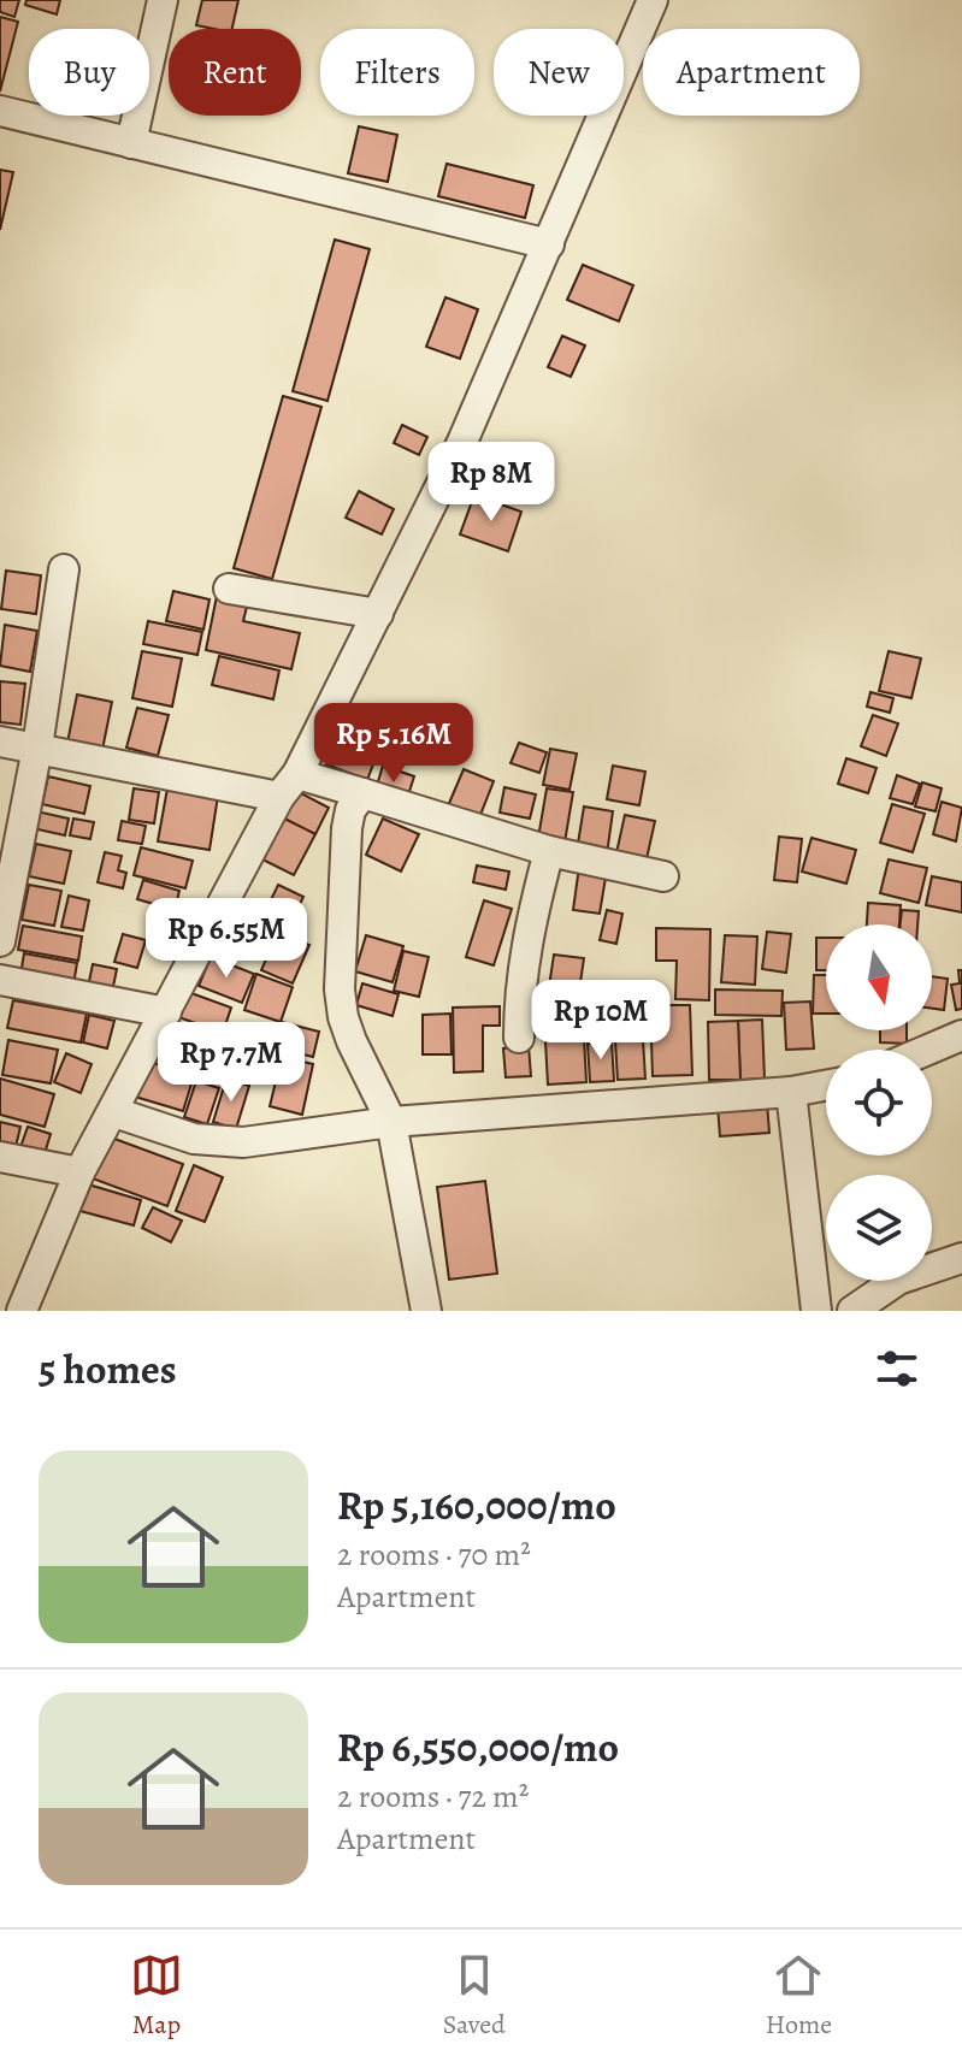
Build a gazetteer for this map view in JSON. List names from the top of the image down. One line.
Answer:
{"north":"bottom","page":{"chip":["Buy","Rent","Filters","New","Apartment"],"price":["Rp 8M","Rp 5.16M","Rp 6.55M","Rp 10M","Rp 7.7M"],"heading":"5 homes","list":[{"name":"Rp 5,160,000/mo","note":"2 rooms · 70 m² · Apartment"},{"name":"Rp 6,550,000/mo","note":"2 rooms · 72 m² · Apartment"}],"tabs":["Map","Saved","Home"]}}
